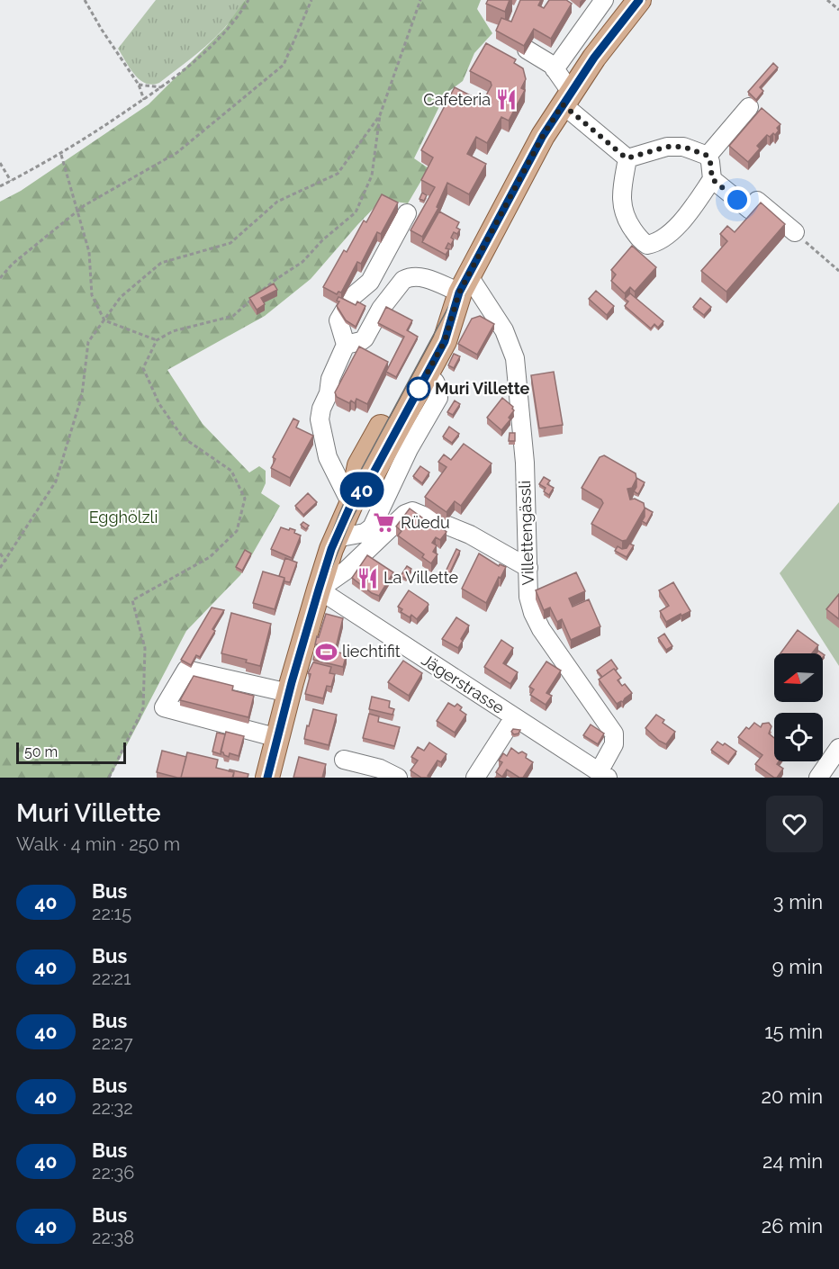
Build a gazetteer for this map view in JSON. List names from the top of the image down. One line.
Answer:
{"streets":{"street":["Villettengässli","Jägerstrasse"]},"crossings":[["Villettengässli","Jägerstrasse"]],"parks":["Egghölzli"],"places":{"restaurant":["Cafeteria","La Villette"],"other":["Muri Villette"],"supermarket":["Rüedu"],"sports":["liechtifit"]},"lines":["bus line 40"],"scale_bar":"50 m","north":"left","page":{"on_map":"40","scale":"50 m","heading":["Muri Villette","Walk · 4 min · 250 m"],"list":[{"mark":"40","name":"Bus","note":"22:15","value":"3 min"},{"mark":"40","name":"Bus","note":"22:21","value":"9 min"},{"mark":"40","name":"Bus","note":"22:27","value":"15 min"},{"mark":"40","name":"Bus","note":"22:32","value":"20 min"},{"mark":"40","name":"Bus","note":"22:36","value":"24 min"},{"mark":"40","name":"Bus","note":"22:38","value":"26 min"}]}}
